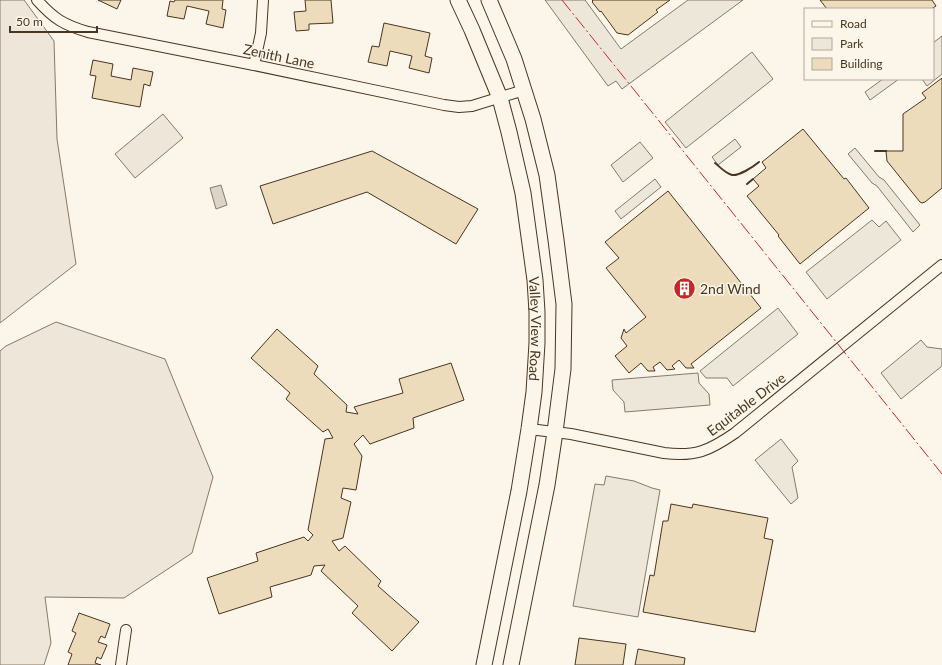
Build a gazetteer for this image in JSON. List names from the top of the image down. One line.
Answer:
{"streets":{"main road":["Valley View Road"],"street":["Zenith Lane","Equitable Drive"]},"crossings":[["Zenith Lane","Valley View Road"],["Valley View Road","Equitable Drive"]],"places":{"building":["2nd Wind"]},"legend":["Road","Park","Building"],"scale_bar":"50 m"}
